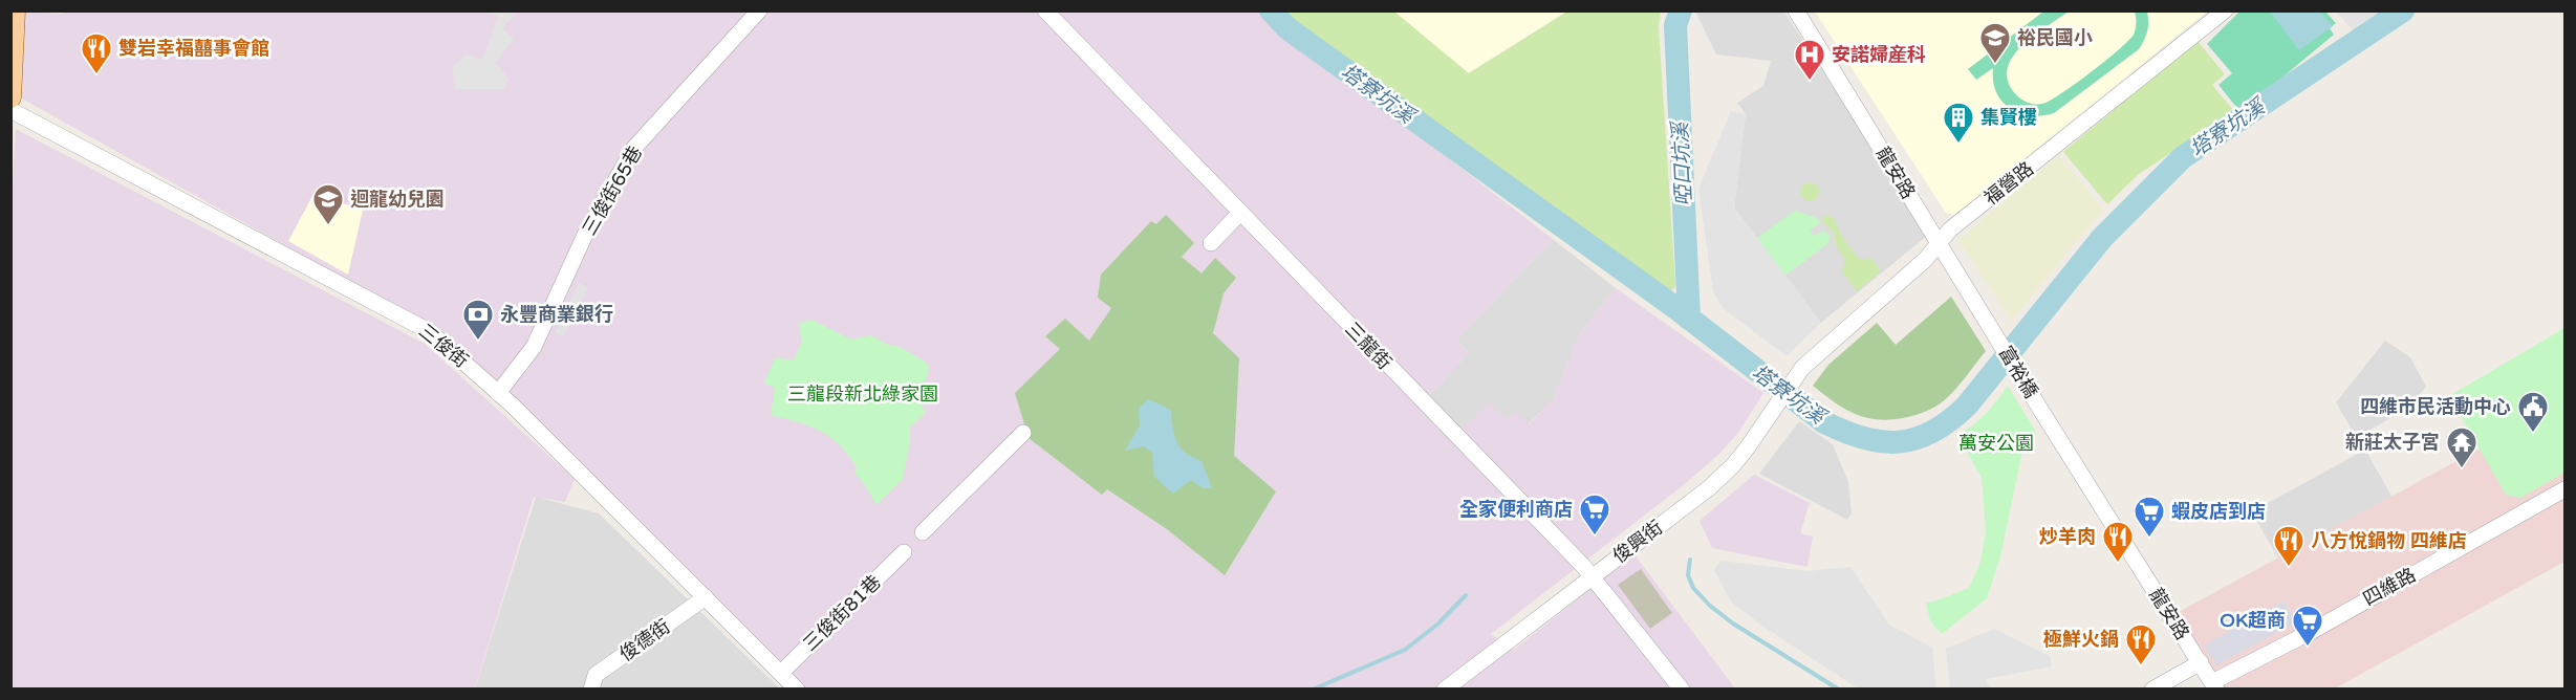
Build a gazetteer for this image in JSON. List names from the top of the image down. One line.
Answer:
{"streets":{"street":["龍安路","福營路","三俊街65巷","三俊街","三龍街","富裕橋","俊興街","四維路","三俊街81巷","俊德街"]},"crossings":[["龍安路","福營路"],["龍安路","富裕橋"],["龍安路","四維路"],["福營路","俊興街"],["三俊街65巷","三俊街"],["三俊街","三俊街81巷"],["三俊街","俊德街"],["三龍街","俊興街"]],"water":["塔寮坑溪","啞口坑溪"],"parks":["三龍段新北綠家園","萬安公園"],"places":{"school or university":["裕民國小","迴龍幼兒園"],"restaurant":["雙岩幸福囍事會館","炒羊肉","八方悅鍋物 四維店","極鮮火鍋"],"hospital":["安諾婦産科"],"building":["集賢樓"],"bank":["永豐商業銀行"],"public building":["四維市民活動中心"],"temple":["新莊太子宮"],"supermarket":["全家便利商店","蝦皮店到店","OK超商"]}}
